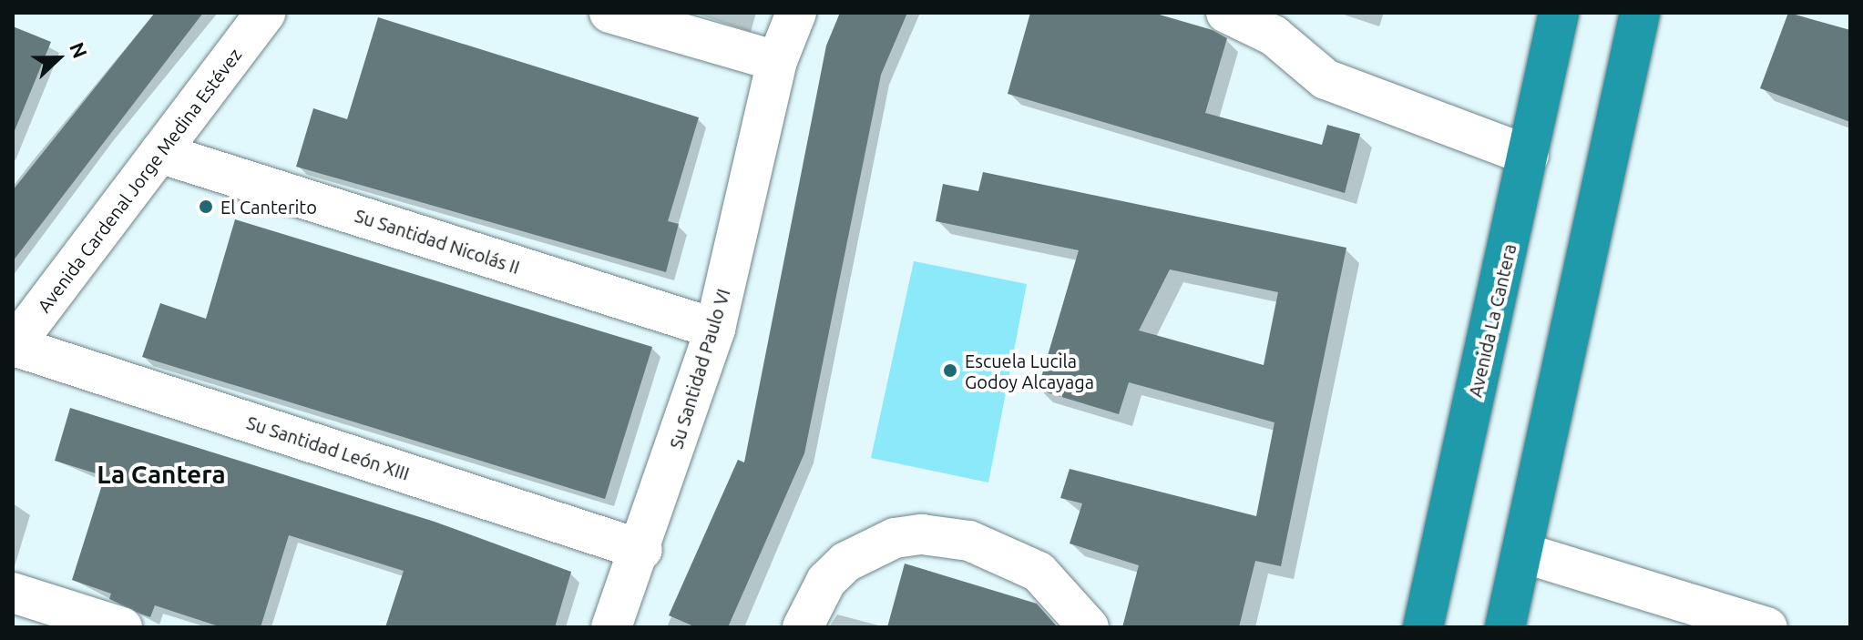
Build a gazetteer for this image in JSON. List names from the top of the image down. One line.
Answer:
{"streets":{"highway":["Avenida La Cantera"],"street":["Avenida Cardenal Jorge Medina Estévez","Su Santidad Nicolás II","Su Santidad Paulo VI","Su Santidad León XIII"]},"crossings":[["Avenida Cardenal Jorge Medina Estévez","Su Santidad Nicolás II"],["Avenida Cardenal Jorge Medina Estévez","Su Santidad León XIII"],["Su Santidad Nicolás II","Su Santidad Paulo VI"],["Su Santidad Paulo VI","Su Santidad León XIII"]],"districts":["La Cantera"],"places":["El Canterito","Escuela Lucila Godoy Alcayaga"],"north":"right"}
